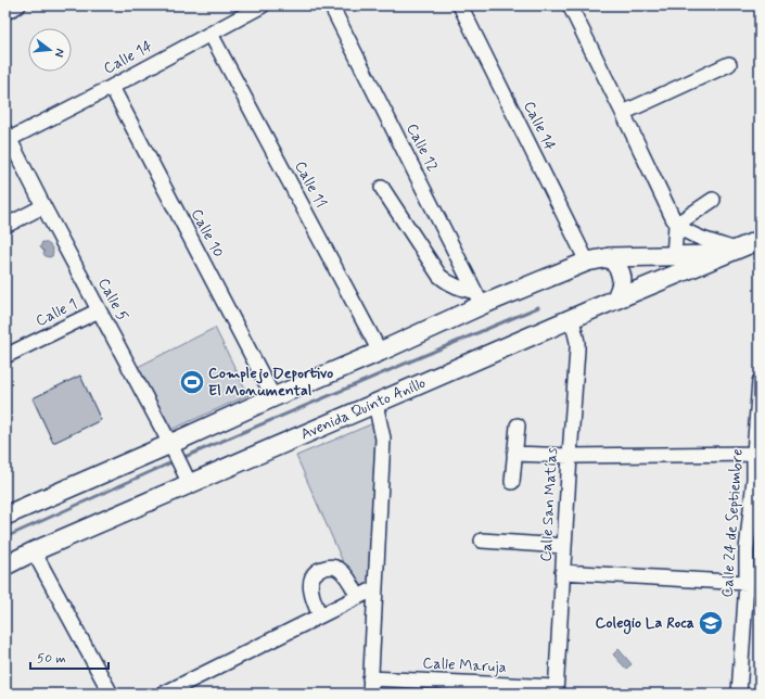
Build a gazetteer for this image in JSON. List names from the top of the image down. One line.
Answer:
{"streets":{"main road":["Avenida Quinto Anillo"],"street":["Calle 14","Calle 12","Calle 11","Calle 10","Calle 5","Calle 1","Calle San Matías","Calle 24 de Septiembre","Calle Maruja"]},"crossings":[["Calle 14","Calle 11"],["Calle 14","Calle 10"],["Calle 14","Calle 5"],["Calle 14","Avenida Quinto Anillo"],["Calle 12","Avenida Quinto Anillo"],["Calle 11","Avenida Quinto Anillo"],["Calle 10","Avenida Quinto Anillo"],["Calle 5","Calle 1"],["Calle 5","Avenida Quinto Anillo"],["Avenida Quinto Anillo","Calle San Matías"],["Calle San Matías","Calle Maruja"]],"places":{"sports":["Complejo Deportivo El Monumental"],"school or university":["Colegio La Roca"]},"scale_bar":"50 m","north":"right"}
